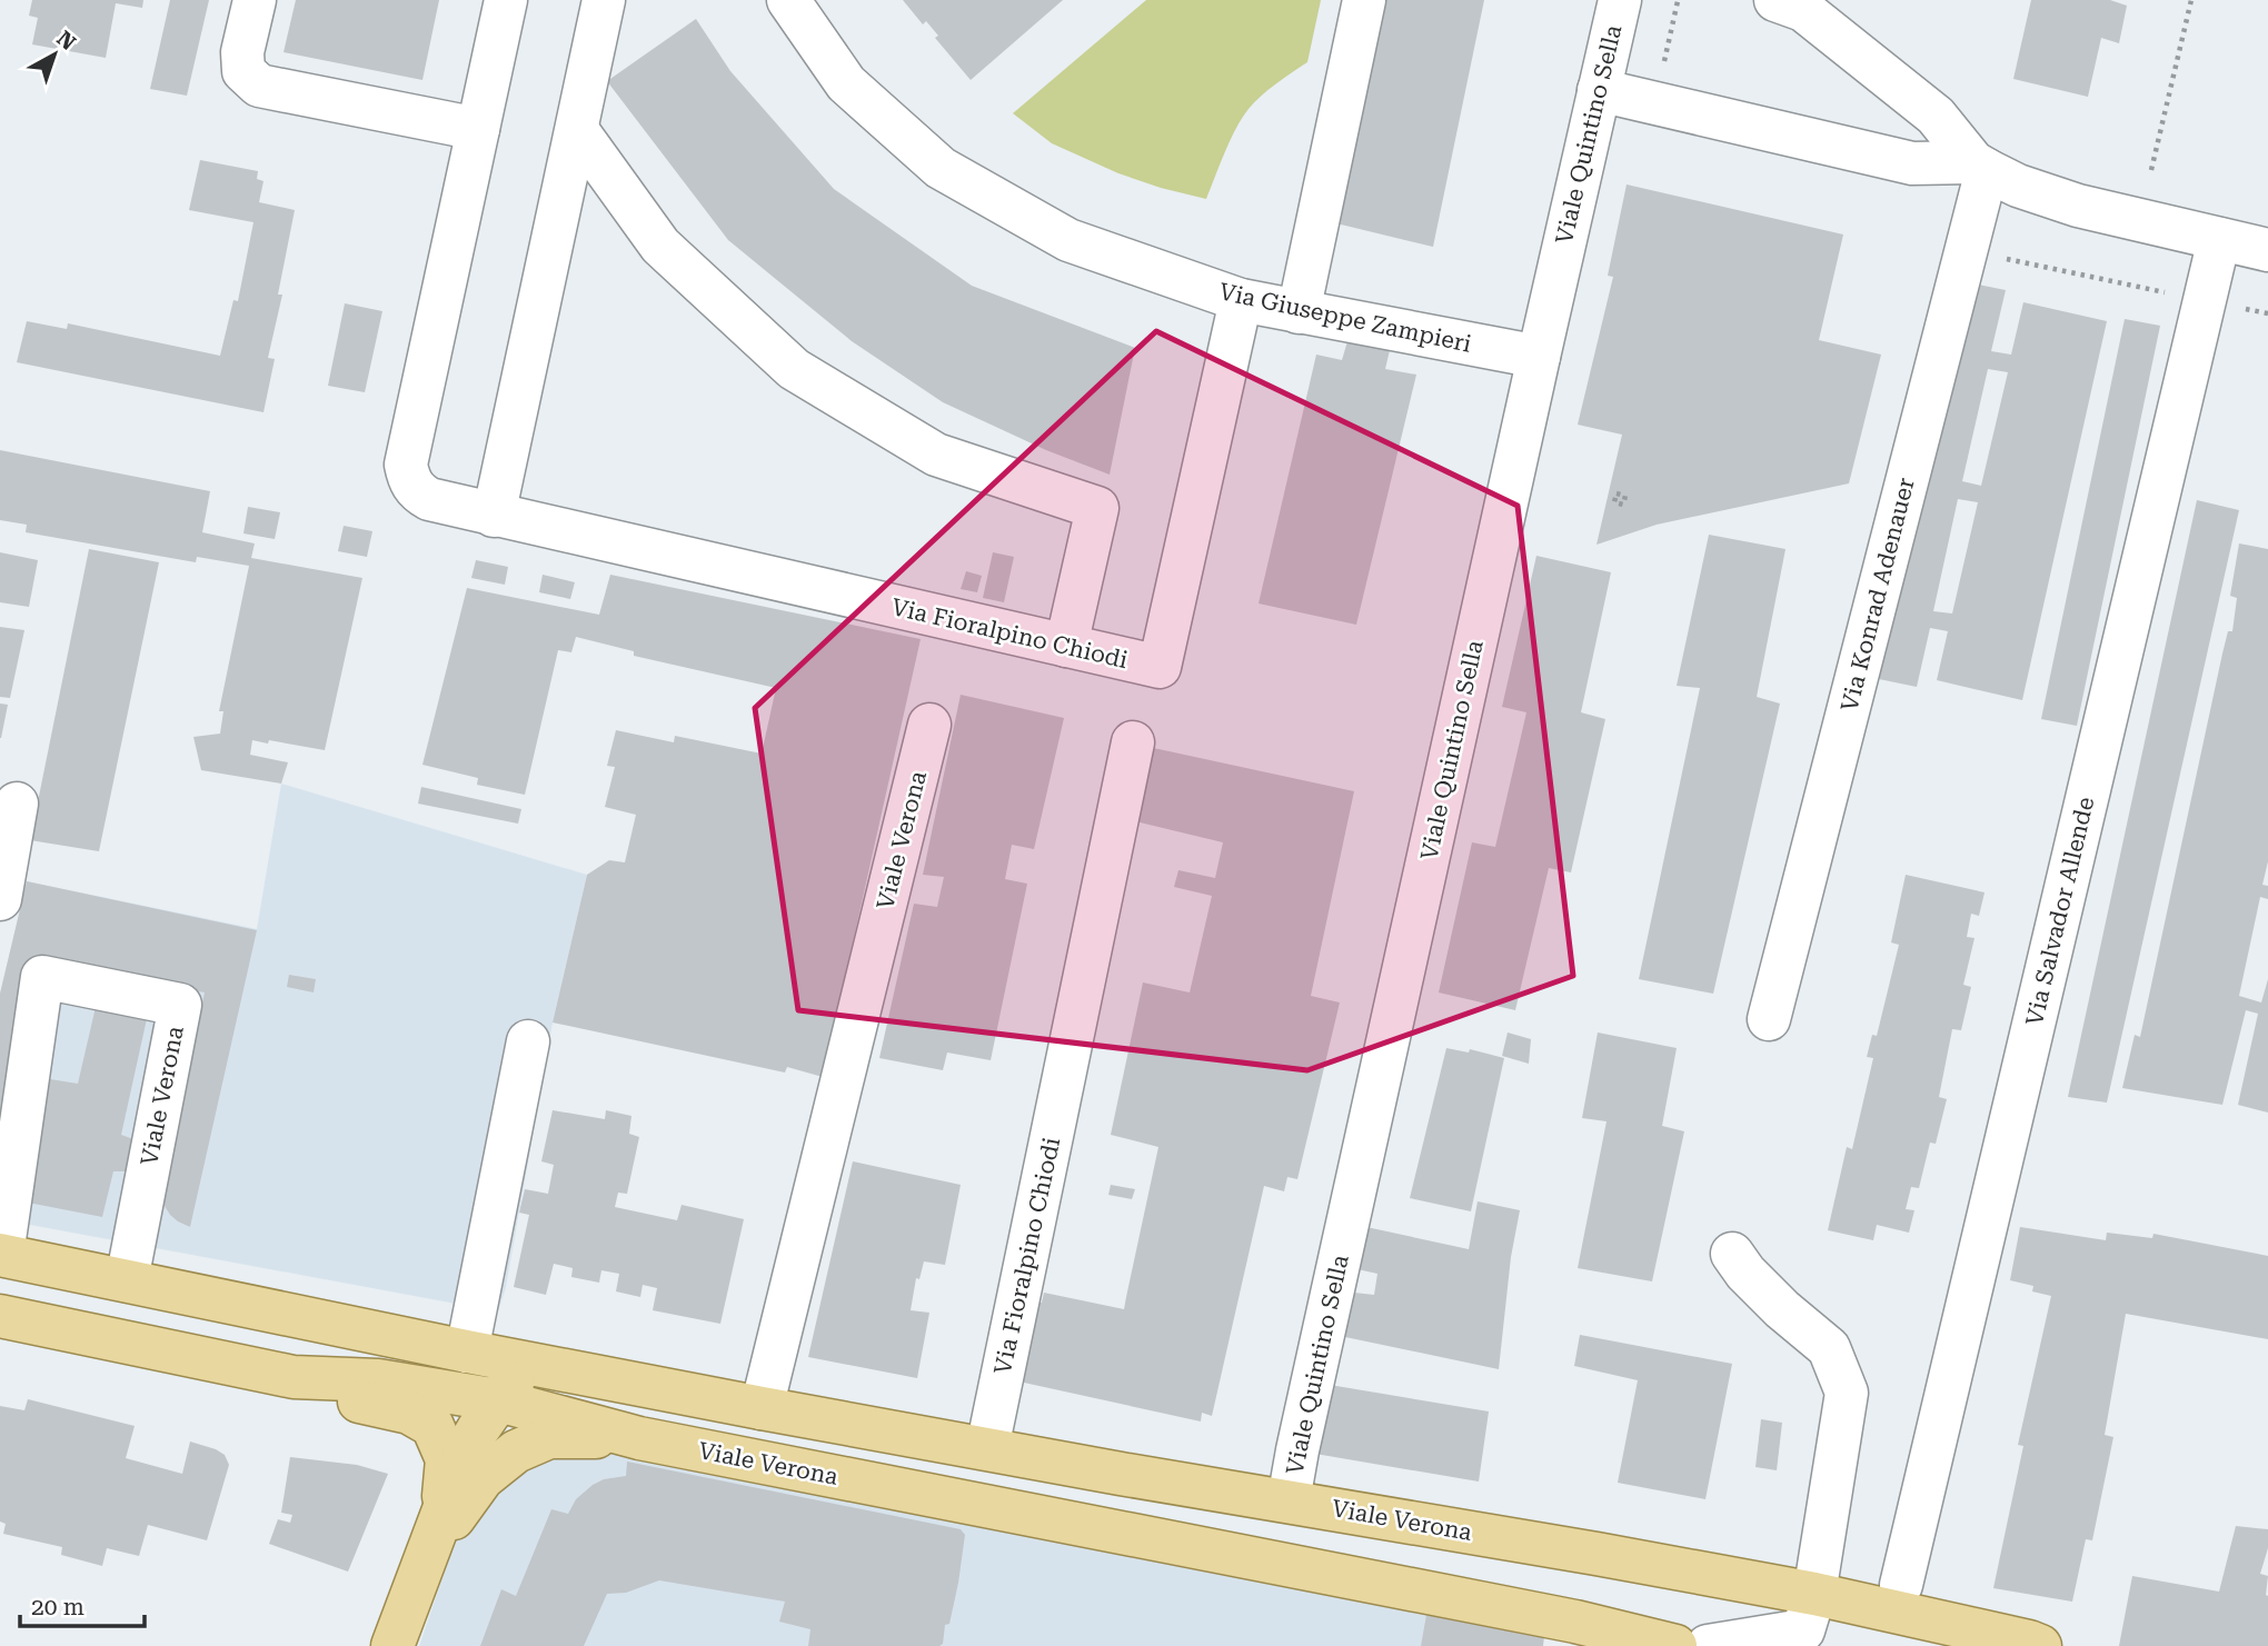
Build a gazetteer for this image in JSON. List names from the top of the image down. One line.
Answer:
{"streets":{"main road":["Viale Verona"],"street":["Viale Quintino Sella","Via Giuseppe Zampieri","Via Konrad Adenauer","Via Fioralpino Chiodi","Via Salvador Allende"]},"crossings":[["Viale Quintino Sella","Via Giuseppe Zampieri"],["Viale Quintino Sella","Viale Verona"],["Via Giuseppe Zampieri","Via Fioralpino Chiodi"],["Via Fioralpino Chiodi","Viale Verona"]],"scale_bar":"20 m","north":"top right"}
